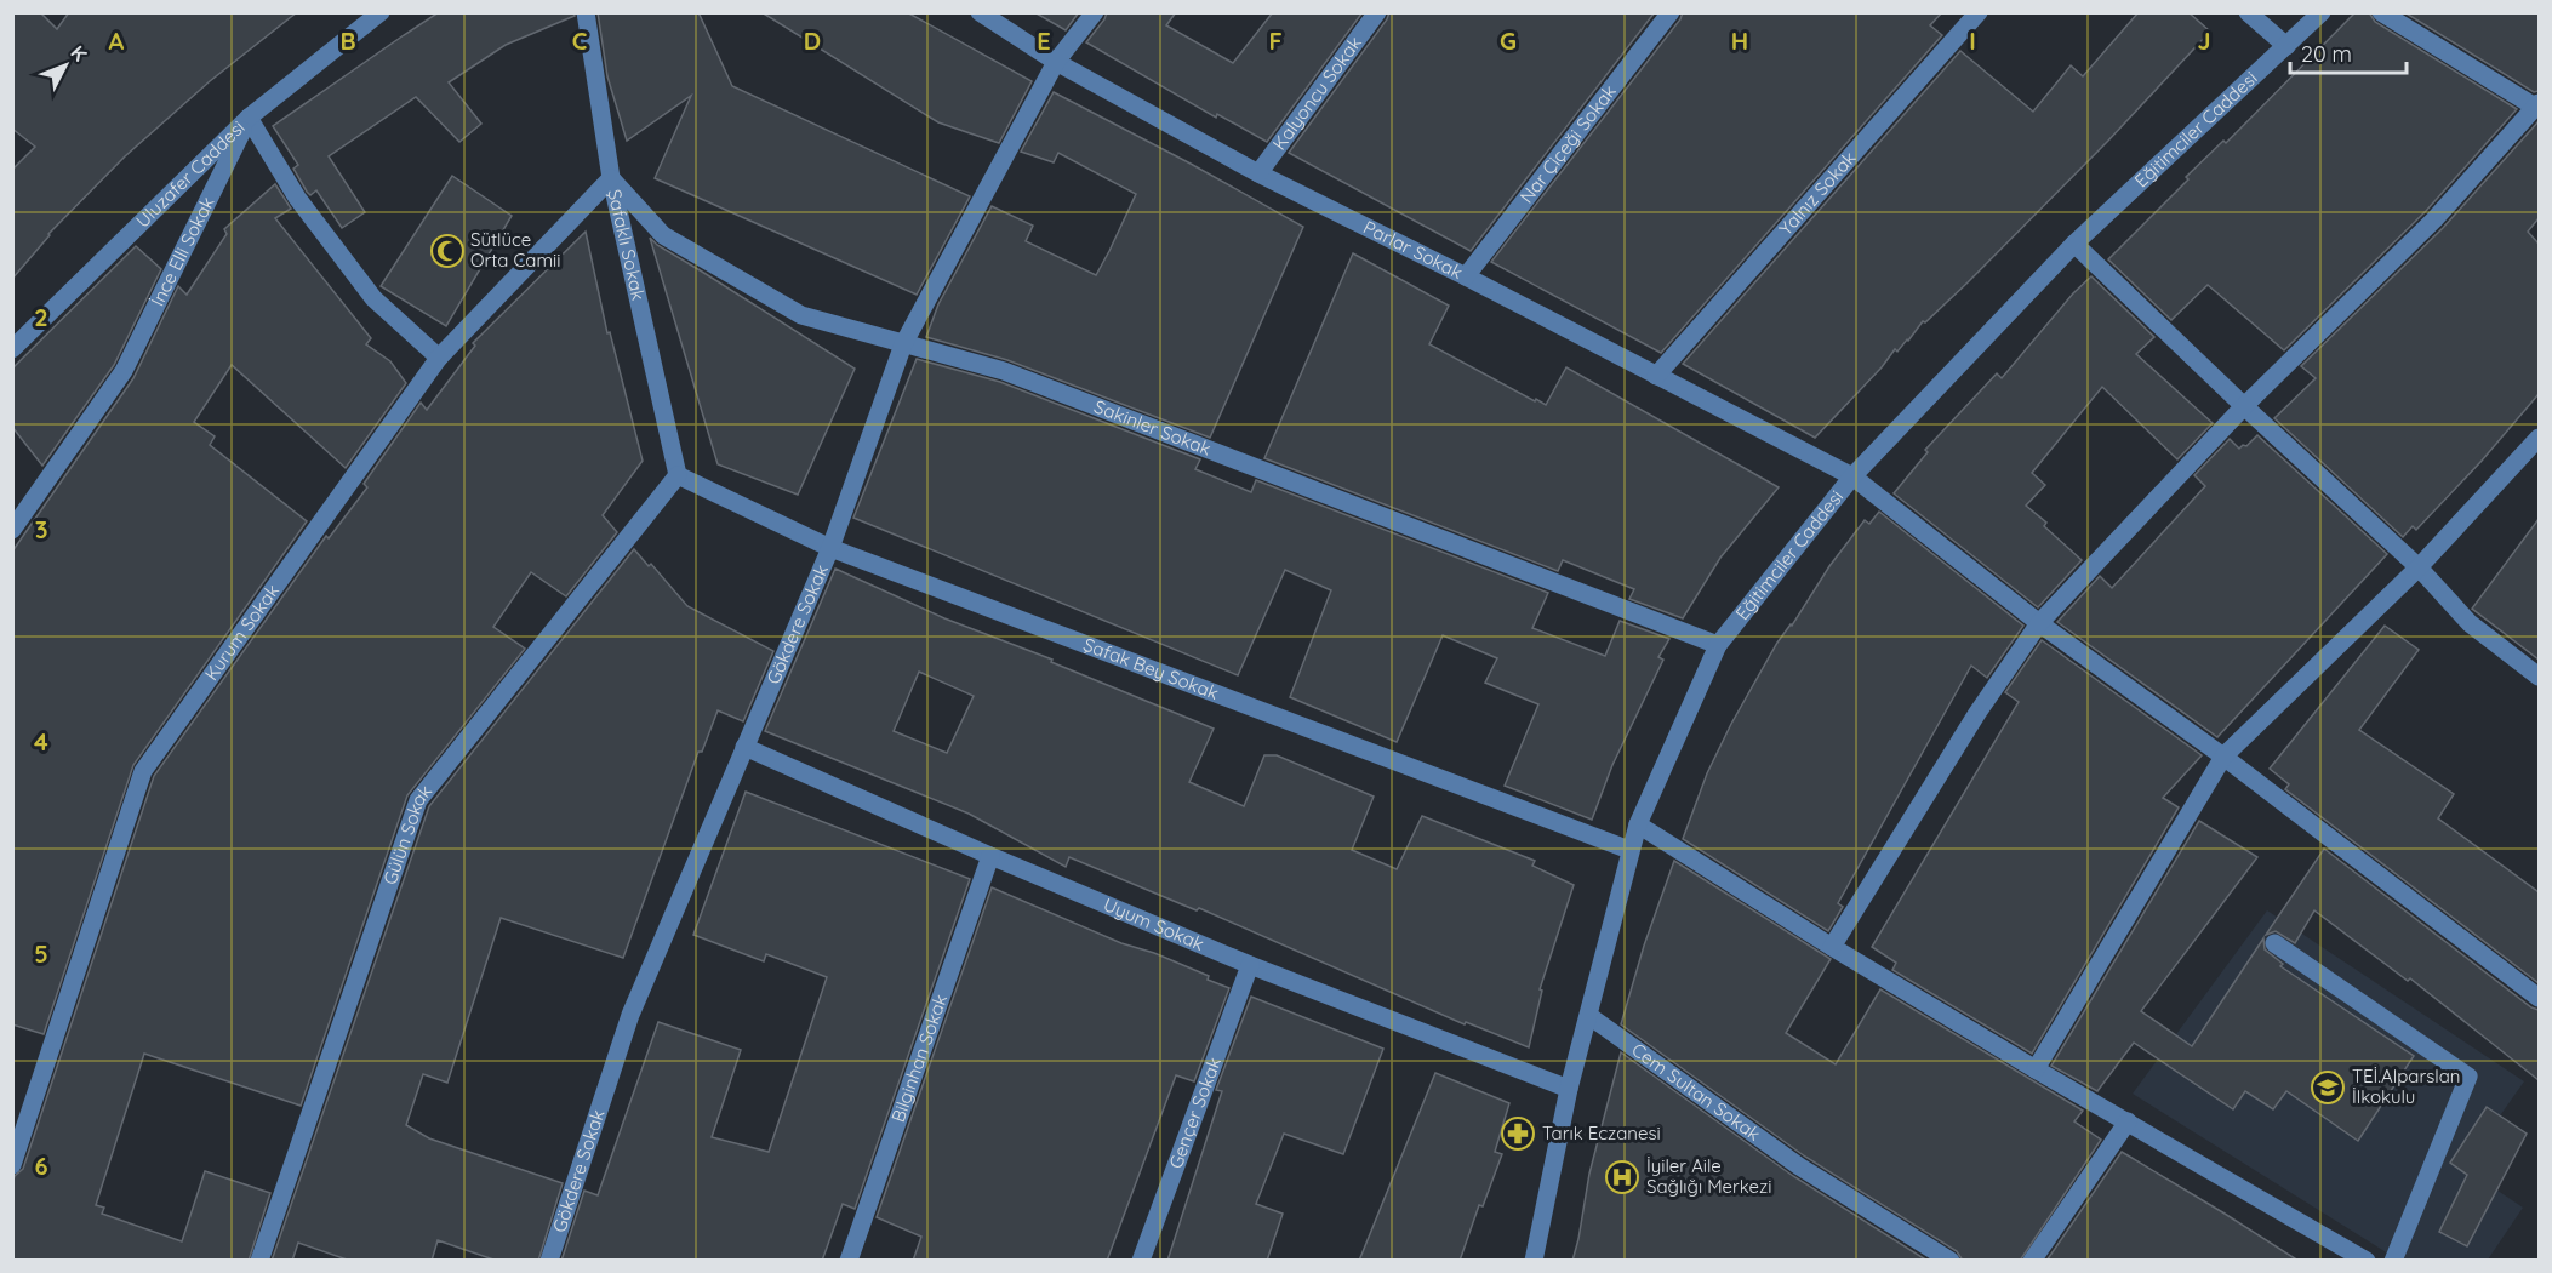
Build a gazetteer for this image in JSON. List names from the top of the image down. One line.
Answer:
{"streets":{"street":["Kalyoncu Sokak","Eğitimciler Caddesi","Nar Çiçeği Sokak","Uluzafer Caddesi","Yalnız Sokak","Şafaklı Sokak","Parlar Sokak","İnce Elli Sokak","Sakinler Sokak","Gökdere Sokak","Kurum Sokak","Şafak Bey Sokak","Gülün Sokak","Uyum Sokak","Bilginhan Sokak","Cem Sultan Sokak","Gençer Sokak"]},"crossings":[["Kalyoncu Sokak","Parlar Sokak"],["Eğitimciler Caddesi","Parlar Sokak"],["Eğitimciler Caddesi","Sakinler Sokak"],["Eğitimciler Caddesi","Şafak Bey Sokak"],["Eğitimciler Caddesi","Uyum Sokak"],["Eğitimciler Caddesi","Cem Sultan Sokak"],["Nar Çiçeği Sokak","Parlar Sokak"],["Uluzafer Caddesi","İnce Elli Sokak"],["Yalnız Sokak","Parlar Sokak"],["Şafaklı Sokak","Sakinler Sokak"],["Şafaklı Sokak","Kurum Sokak"],["Şafaklı Sokak","Şafak Bey Sokak"],["Şafaklı Sokak","Gülün Sokak"],["Parlar Sokak","Gökdere Sokak"],["Sakinler Sokak","Gökdere Sokak"],["Sakinler Sokak","Kurum Sokak"],["Gökdere Sokak","Şafak Bey Sokak"],["Gökdere Sokak","Uyum Sokak"],["Şafak Bey Sokak","Gülün Sokak"],["Uyum Sokak","Bilginhan Sokak"],["Uyum Sokak","Gençer Sokak"]],"places":{"mosque":["Sütlüce Orta Camii"],"school or university":["TEİ.Alparslan İlkokulu"],"pharmacy":["Tarık Eczanesi"],"hospital":["İyiler Aile Sağlığı Merkezi"]},"scale_bar":"20 m","north":"top right","grid":{"columns":["A","B","C","D","E","F","G","H","I","J"],"rows":["2","3","4","5","6"]}}
